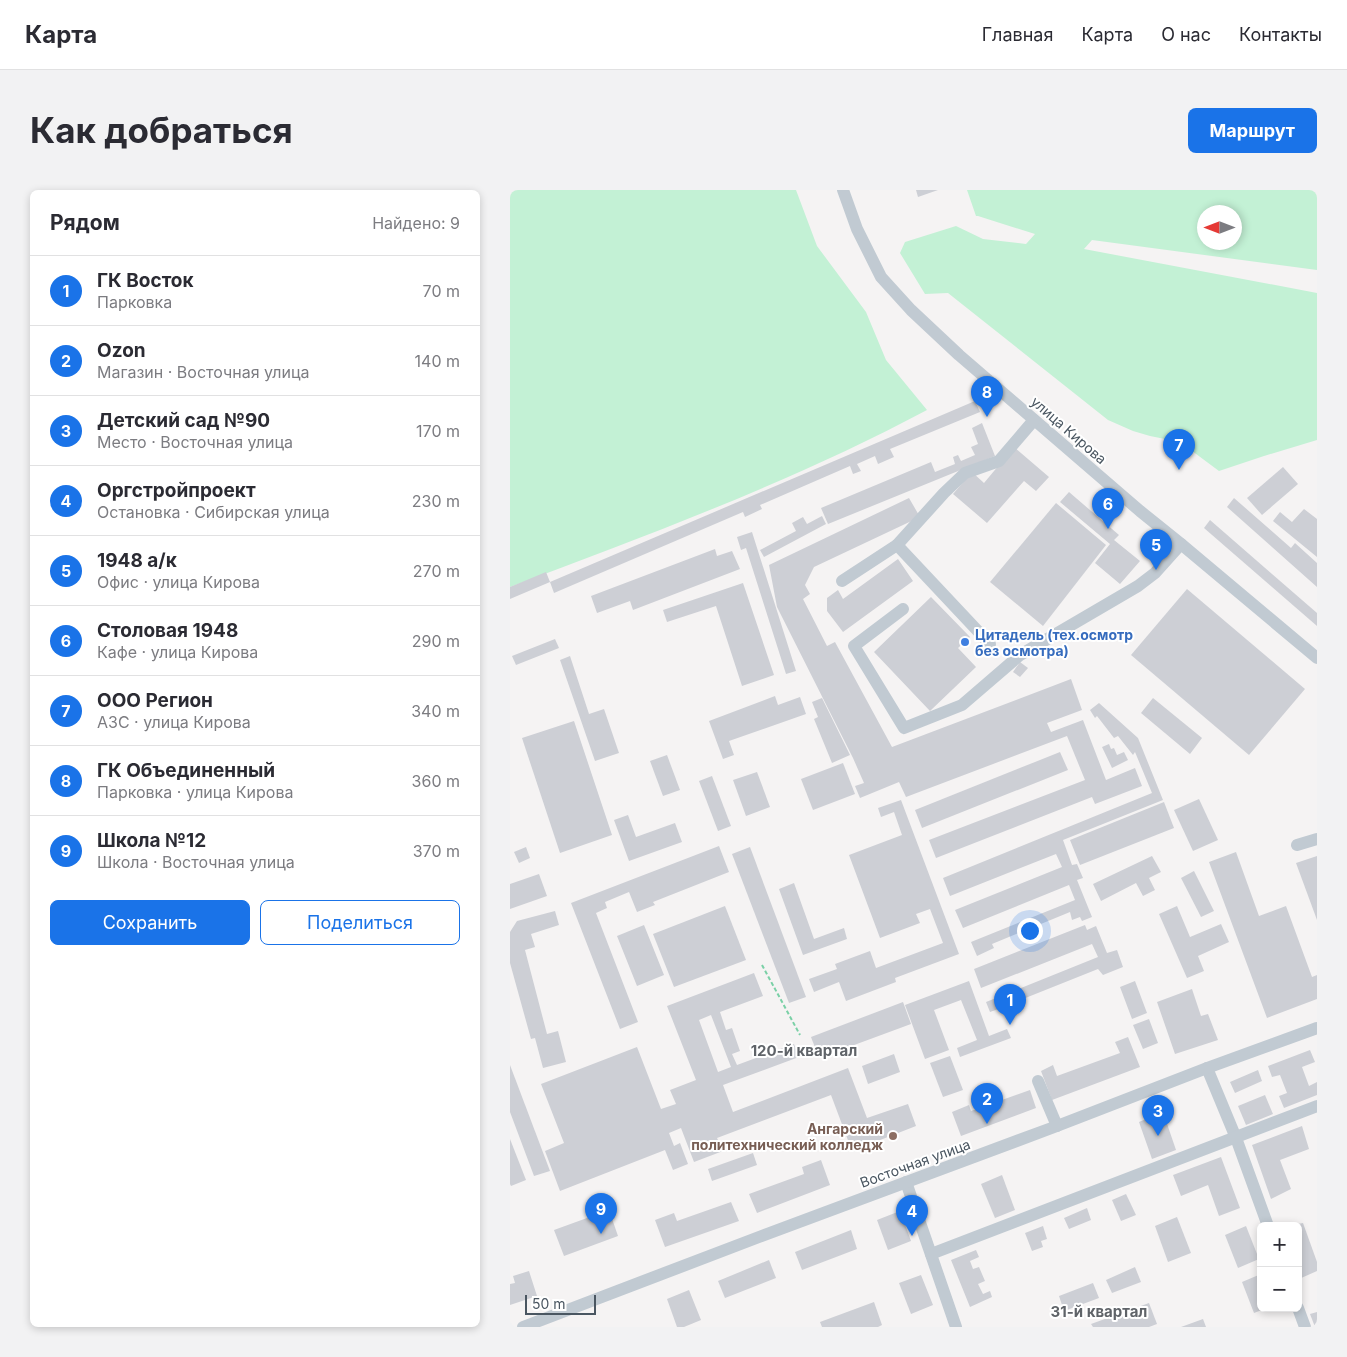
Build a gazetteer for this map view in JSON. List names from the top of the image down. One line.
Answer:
{"streets":{"street":["улица Кирова","Восточная улица"]},"districts":["120-й квартал","31-й квартал"],"places":["Цитадель (тех.осмотр без осмотра)","Ангарский политехнический колледж"],"scale_bar":"50 m","north":"left","page":{"header":"Карта","nav":["Главная","Карта","О нас","Контакты"],"buttons":["Маршрут",["Сохранить","Поделиться"]],"title":"Как добраться","heading":["Рядом","Найдено: 9"],"list":[{"mark":"1","name":"ГК Восток","note":"Парковка","value":"70 m"},{"mark":"2","name":"Ozon","note":"Магазин · Восточная улица","value":"140 m"},{"mark":"3","name":"Детский сад №90","note":"Место · Восточная улица","value":"170 m"},{"mark":"4","name":"Оргстройпроект","note":"Остановка · Сибирская улица","value":"230 m"},{"mark":"5","name":"1948 а/к","note":"Офис · улица Кирова","value":"270 m"},{"mark":"6","name":"Столовая 1948","note":"Кафе · улица Кирова","value":"290 m"},{"mark":"7","name":"ООО Регион","note":"АЗС · улица Кирова","value":"340 m"},{"mark":"8","name":"ГК Объединенный","note":"Парковка · улица Кирова","value":"360 m"},{"mark":"9","name":"Школа №12","note":"Школа · Восточная улица","value":"370 m"}],"pins":["8","7","6","5","1","2","3","9","4"],"map_buttons":["+","−"],"scale":"50 m"}}
